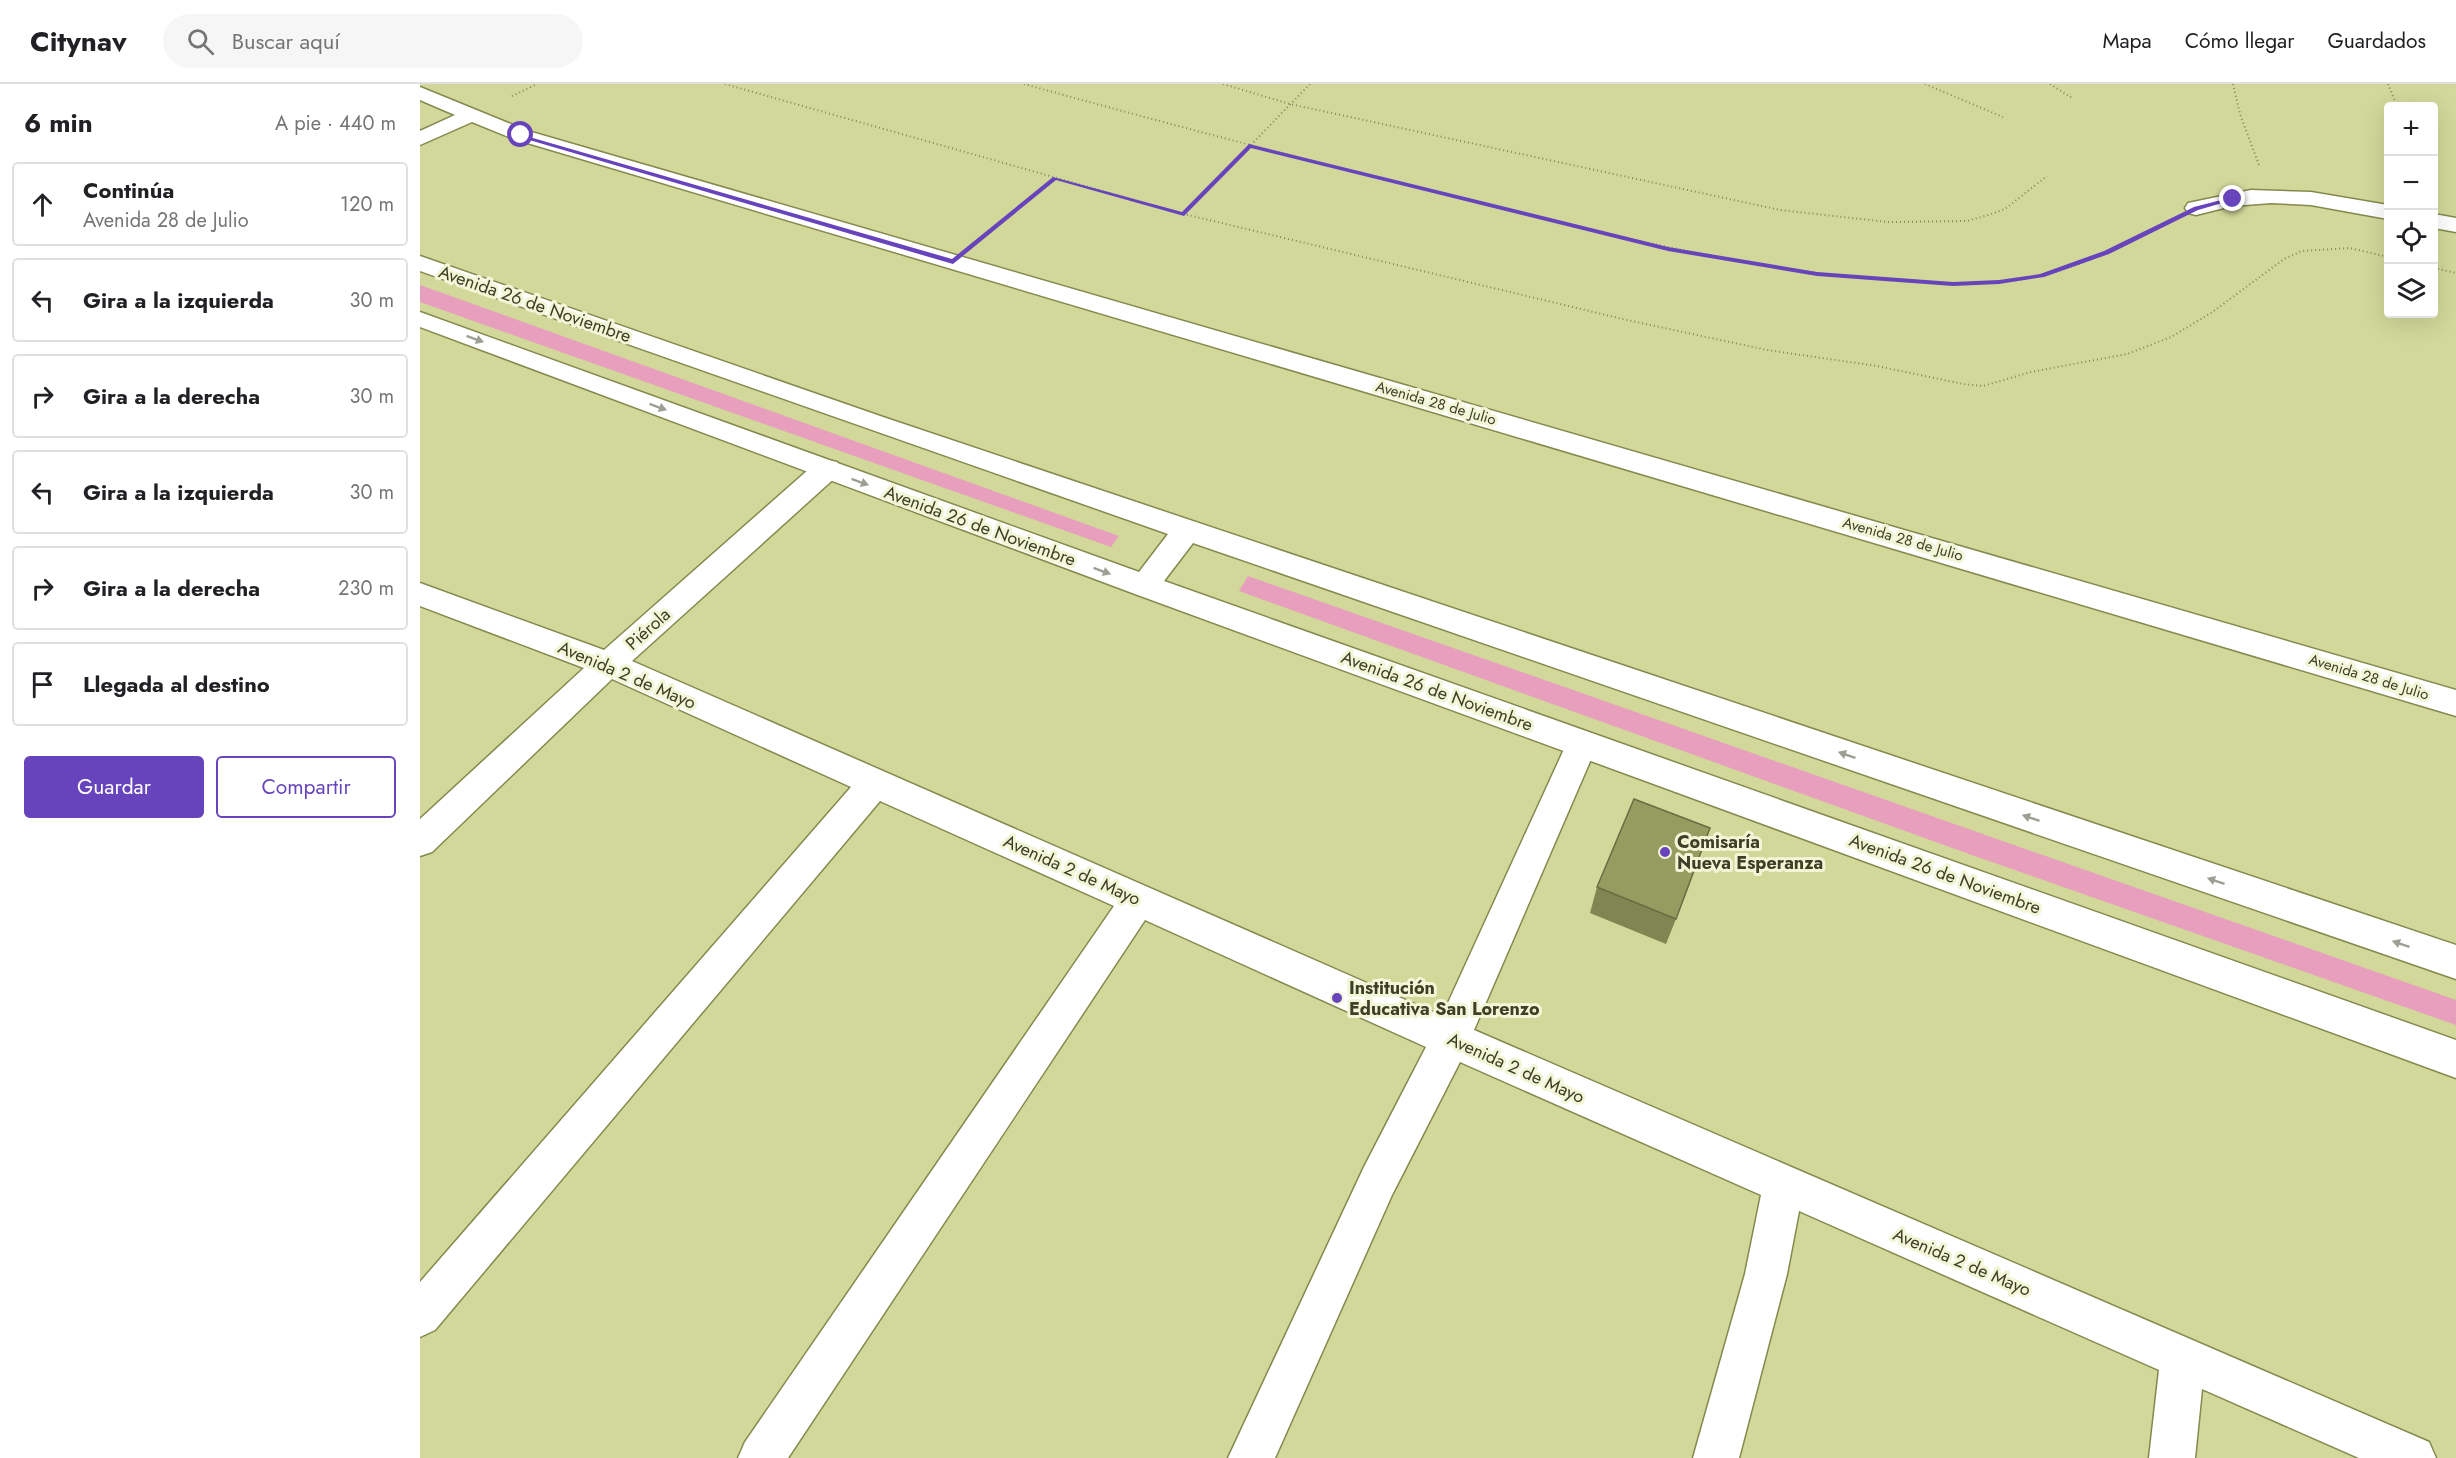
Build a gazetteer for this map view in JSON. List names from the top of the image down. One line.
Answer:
{"streets":{"street":["Avenida 26 de Noviembre","Avenida 28 de Julio","Piérola","Avenida 2 de Mayo"]},"crossings":[["Avenida 26 de Noviembre","Piérola"],["Piérola","Avenida 2 de Mayo"]],"places":["Comisaría Nueva Esperanza","Institución Educativa San Lorenzo"],"page":{"header":"Citynav","search":"Buscar aquí","nav":["Mapa","Cómo llegar","Guardados"],"heading":["6 min","A pie · 440 m"],"map_buttons":["+","−"],"list":[["Continúa","Avenida 28 de Julio","120 m"],["Gira a la izquierda","30 m"],["Gira a la derecha","30 m"],["Gira a la izquierda","30 m"],["Gira a la derecha","230 m"],"Llegada al destino"],"buttons":["Guardar","Compartir"]}}
